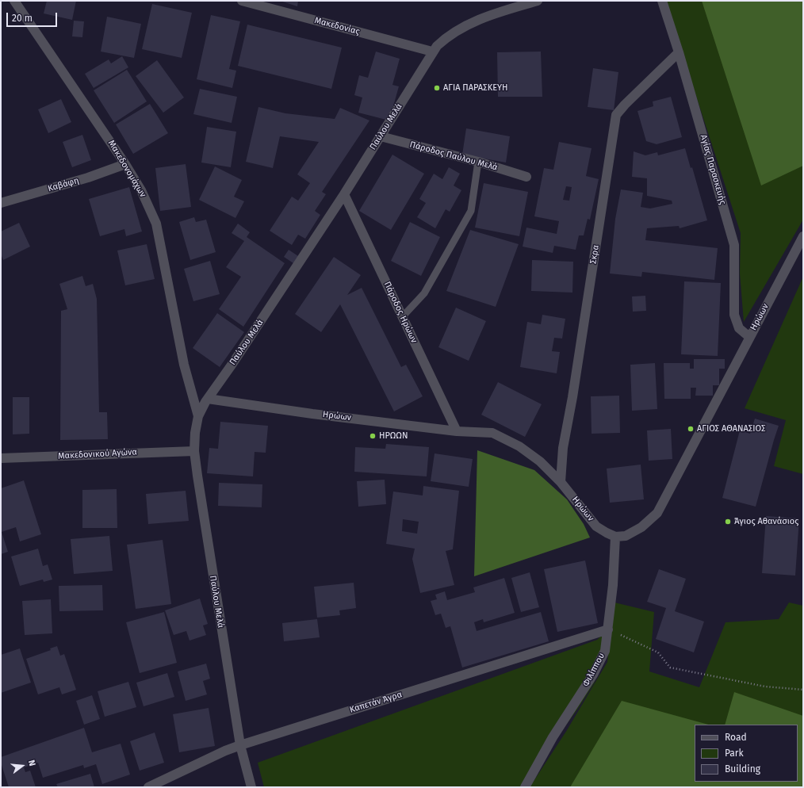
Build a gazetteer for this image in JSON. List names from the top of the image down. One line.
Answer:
{"streets":{"street":["Μακεδονίας","Παύλου Μελά","Πάροδος Παύλου Μελά","Μακεδονομάχων","Αγίας Παρασκευής","Καβάφη","Σκρα","Πάροδος Ηρώων","Ηρώων","Μακεδονικού Αγώνα","Φιλίππου","Καπετάν Άγρα"]},"crossings":[["Μακεδονίας","Παύλου Μελά"],["Παύλου Μελά","Πάροδος Παύλου Μελά"],["Παύλου Μελά","Μακεδονομάχων"],["Παύλου Μελά","Πάροδος Ηρώων"],["Παύλου Μελά","Ηρώων"],["Παύλου Μελά","Μακεδονικού Αγώνα"],["Παύλου Μελά","Καπετάν Άγρα"],["Μακεδονομάχων","Καβάφη"],["Αγίας Παρασκευής","Σκρα"],["Αγίας Παρασκευής","Ηρώων"],["Σκρα","Ηρώων"],["Πάροδος Ηρώων","Ηρώων"],["Ηρώων","Φιλίππου"],["Φιλίππου","Καπετάν Άγρα"]],"places":["ΑΓΙΑ ΠΑΡΑΣΚΕΥΗ","ΑΓΙΟΣ ΑΘΑΝΑΣΙΟΣ","ΗΡΩΩΝ","Άγιος Αθανάσιος"],"legend":["Road","Park","Building"],"scale_bar":"20 m","north":"right"}
